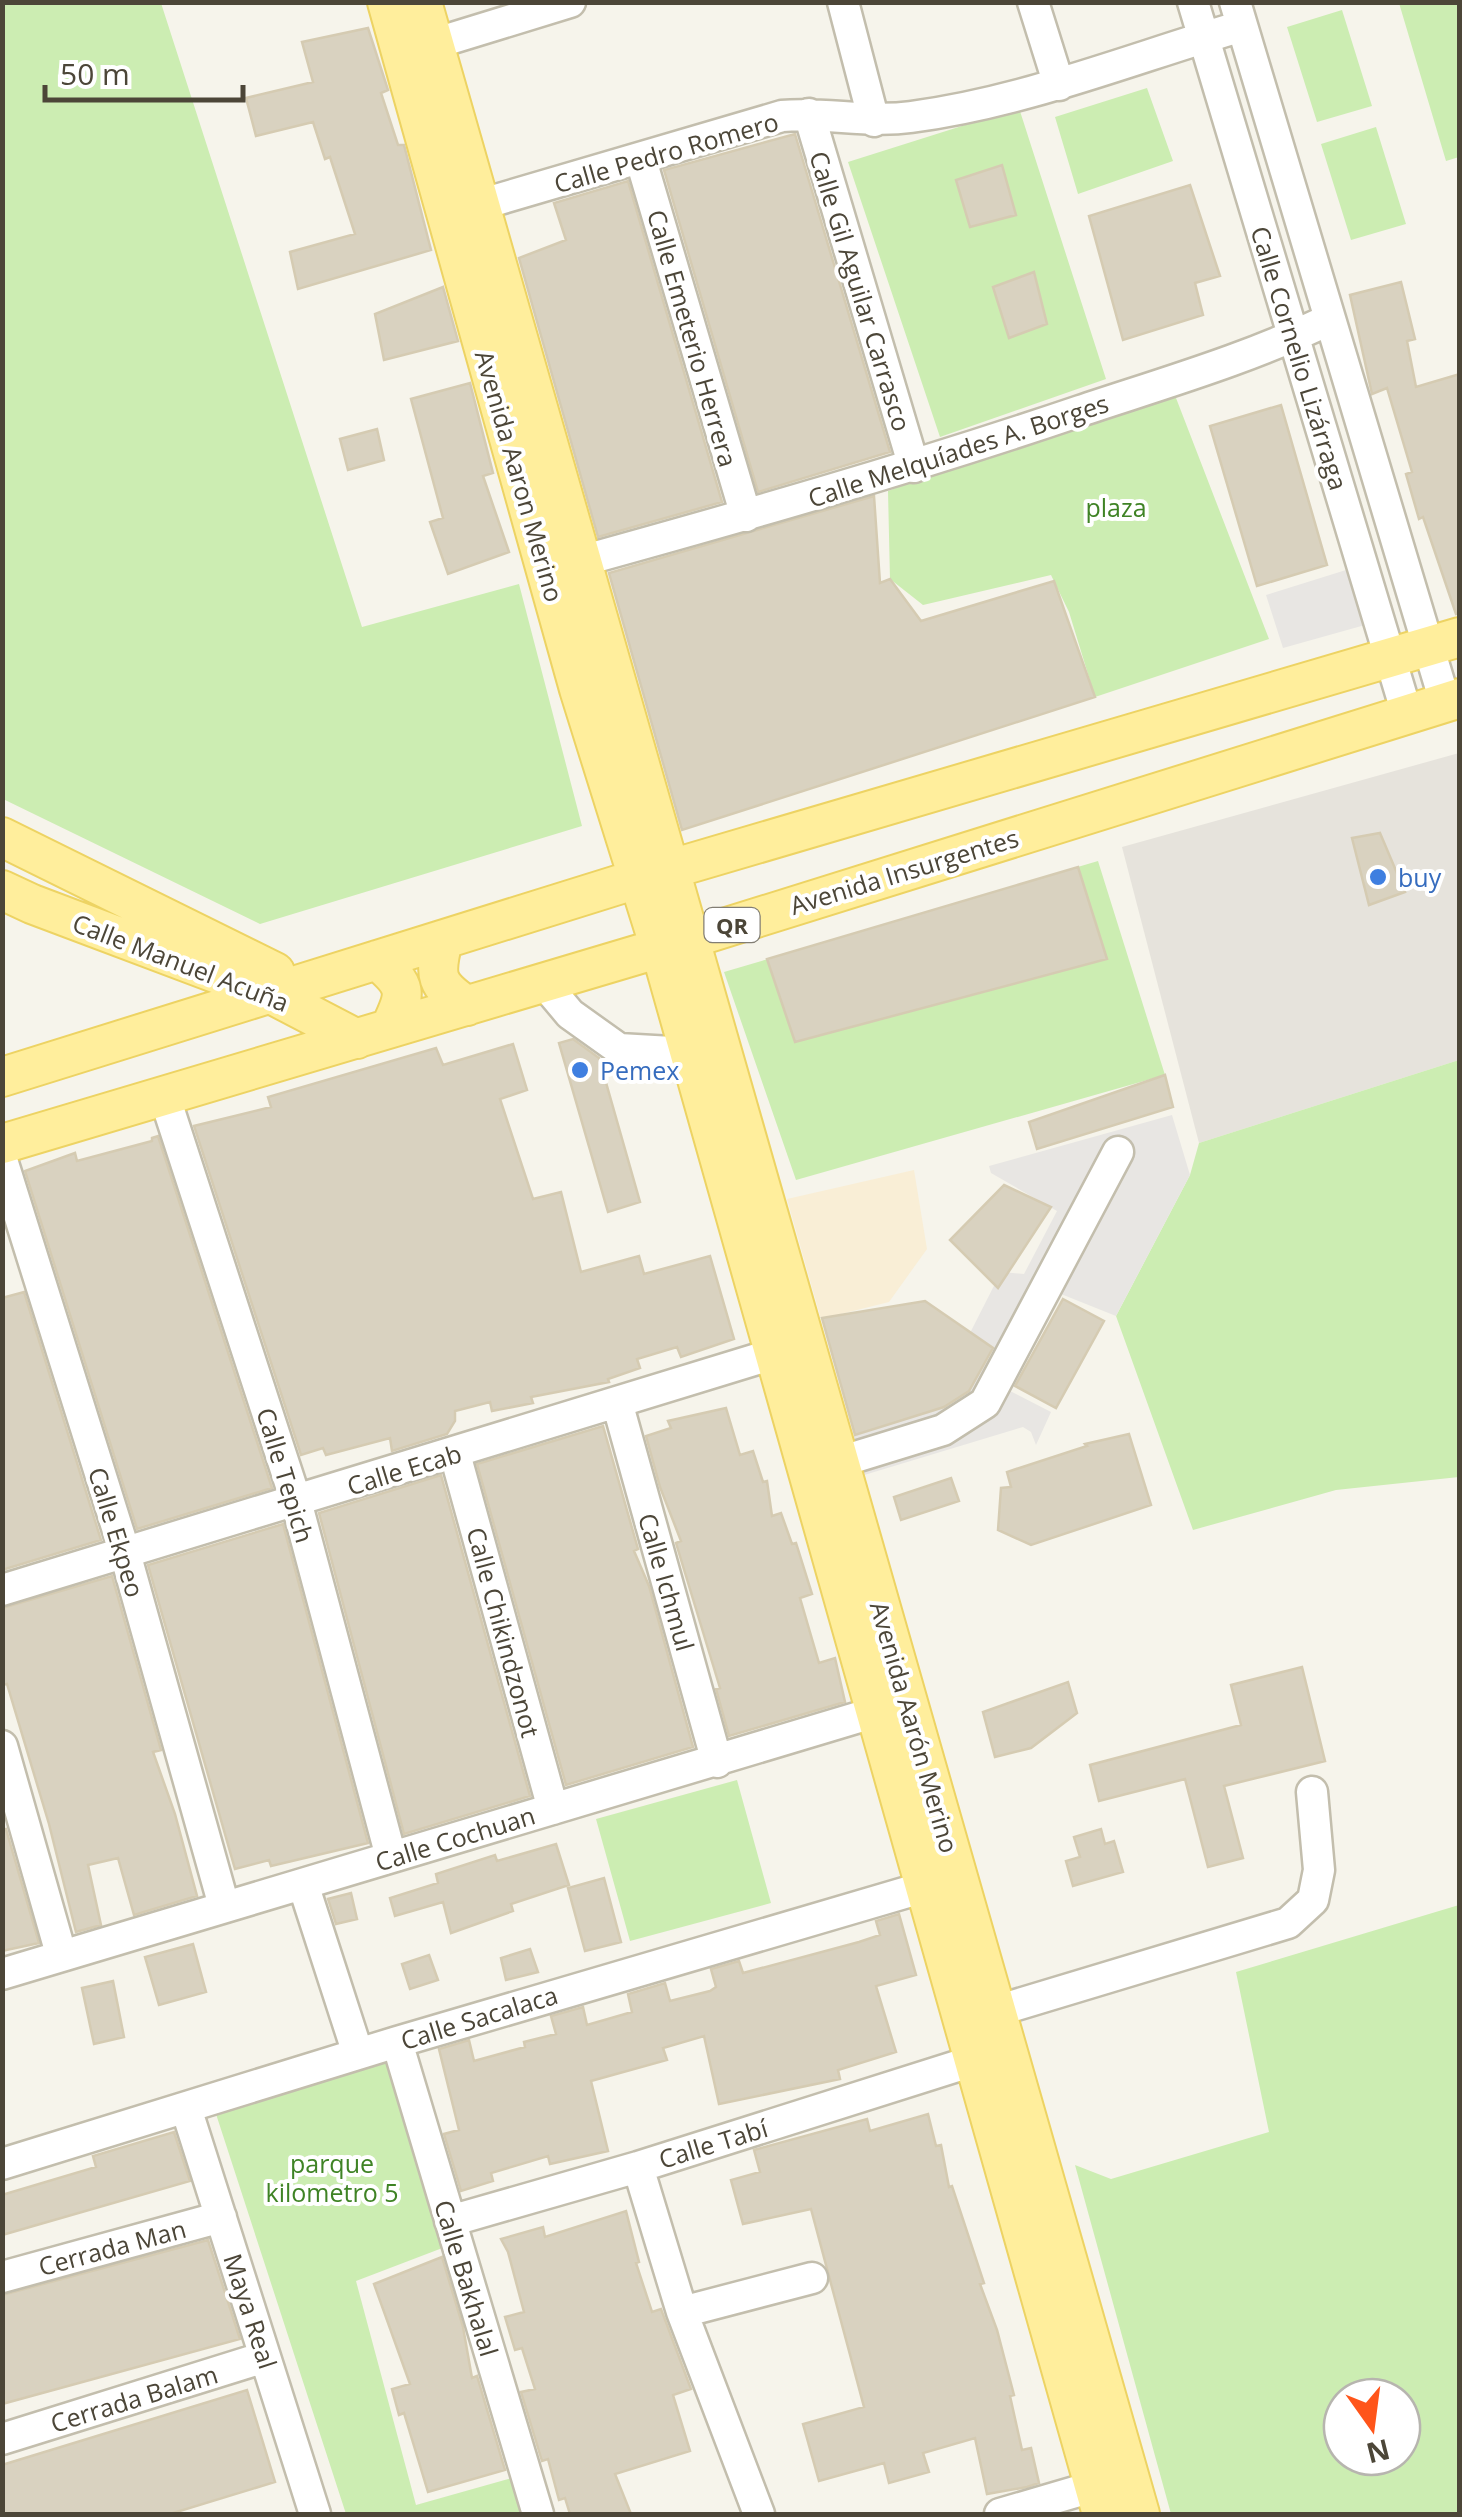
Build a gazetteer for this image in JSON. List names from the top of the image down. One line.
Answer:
{"streets":{"main road":["Avenida Aaron Merino","Avenida Insurgentes","QR","Calle Manuel Acuña","Avenida Aarón Merino"],"street":["Calle Pedro Romero","Calle Gil Aguilar Carrasco","Calle Emeterio Herrera","Calle Cornelio Lizárraga","Calle Melquíades A. Borges","Calle Ecab","Calle Tepich","Calle Ekpeo","Calle Ichmul","Calle Chikindzonot","Calle Cochuan","Calle Sacalaca","Calle Tabí","Cerrada Man","Calle Bakhalal","Maya Real","Cerrada Balam"]},"crossings":[["Calle Pedro Romero","Calle Gil Aguilar Carrasco"],["Calle Pedro Romero","Calle Emeterio Herrera"],["Calle Pedro Romero","Calle Cornelio Lizárraga"],["Calle Pedro Romero","Avenida Aaron Merino"],["Calle Gil Aguilar Carrasco","Calle Melquíades A. Borges"],["Calle Emeterio Herrera","Calle Melquíades A. Borges"],["Calle Cornelio Lizárraga","Calle Melquíades A. Borges"],["Calle Cornelio Lizárraga","Avenida Insurgentes"],["Calle Melquíades A. Borges","Avenida Aaron Merino"],["Avenida Aaron Merino","Avenida Insurgentes"],["Avenida Aaron Merino","Avenida Aarón Merino"],["Avenida Insurgentes","Calle Manuel Acuña"],["Avenida Insurgentes","Calle Tepich"],["Avenida Insurgentes","Avenida Aarón Merino"],["Calle Ecab","Calle Tepich"],["Calle Ecab","Calle Ekpeo"],["Calle Ecab","Calle Ichmul"],["Calle Ecab","Calle Chikindzonot"],["Calle Ecab","Avenida Aarón Merino"],["Calle Tepich","Calle Cochuan"],["Calle Ekpeo","Calle Cochuan"],["Calle Ichmul","Calle Cochuan"],["Calle Chikindzonot","Calle Cochuan"],["Avenida Aarón Merino","Calle Cochuan"],["Avenida Aarón Merino","Calle Sacalaca"],["Avenida Aarón Merino","Calle Tabí"],["Calle Sacalaca","Calle Bakhalal"],["Calle Sacalaca","Maya Real"],["Calle Tabí","Calle Bakhalal"],["Cerrada Man","Maya Real"],["Maya Real","Cerrada Balam"]],"parks":["plaza","parque kilometro 5"],"places":["buy","Pemex"],"scale_bar":"50 m","north":"bottom"}
